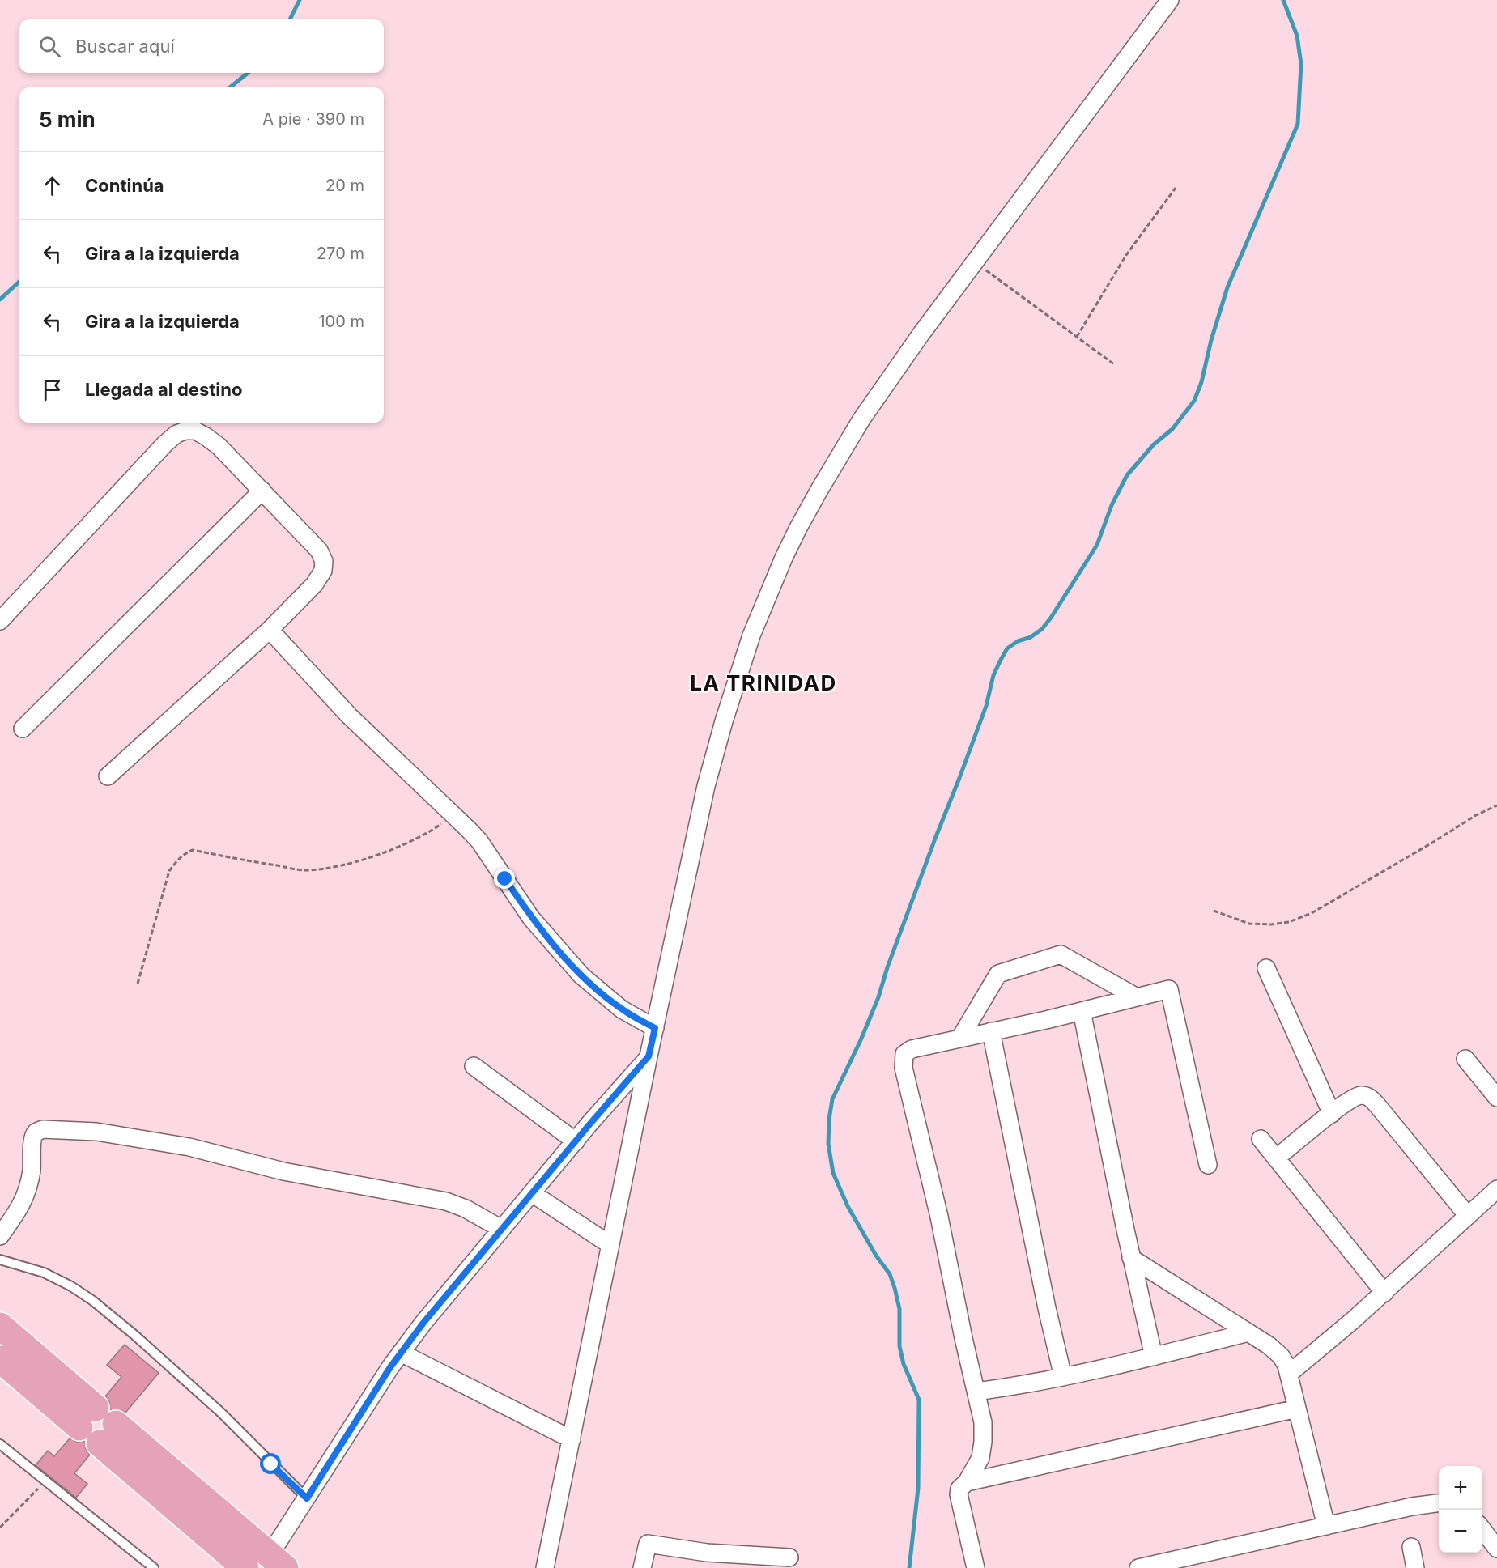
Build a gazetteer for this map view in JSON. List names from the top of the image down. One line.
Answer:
{"districts":["LA TRINIDAD"],"page":{"search":"Buscar aquí","heading":["5 min","A pie · 390 m"],"list":[["Continúa","20 m"],["Gira a la izquierda","270 m"],["Gira a la izquierda","100 m"],"Llegada al destino"],"map_buttons":["+","−"]}}
